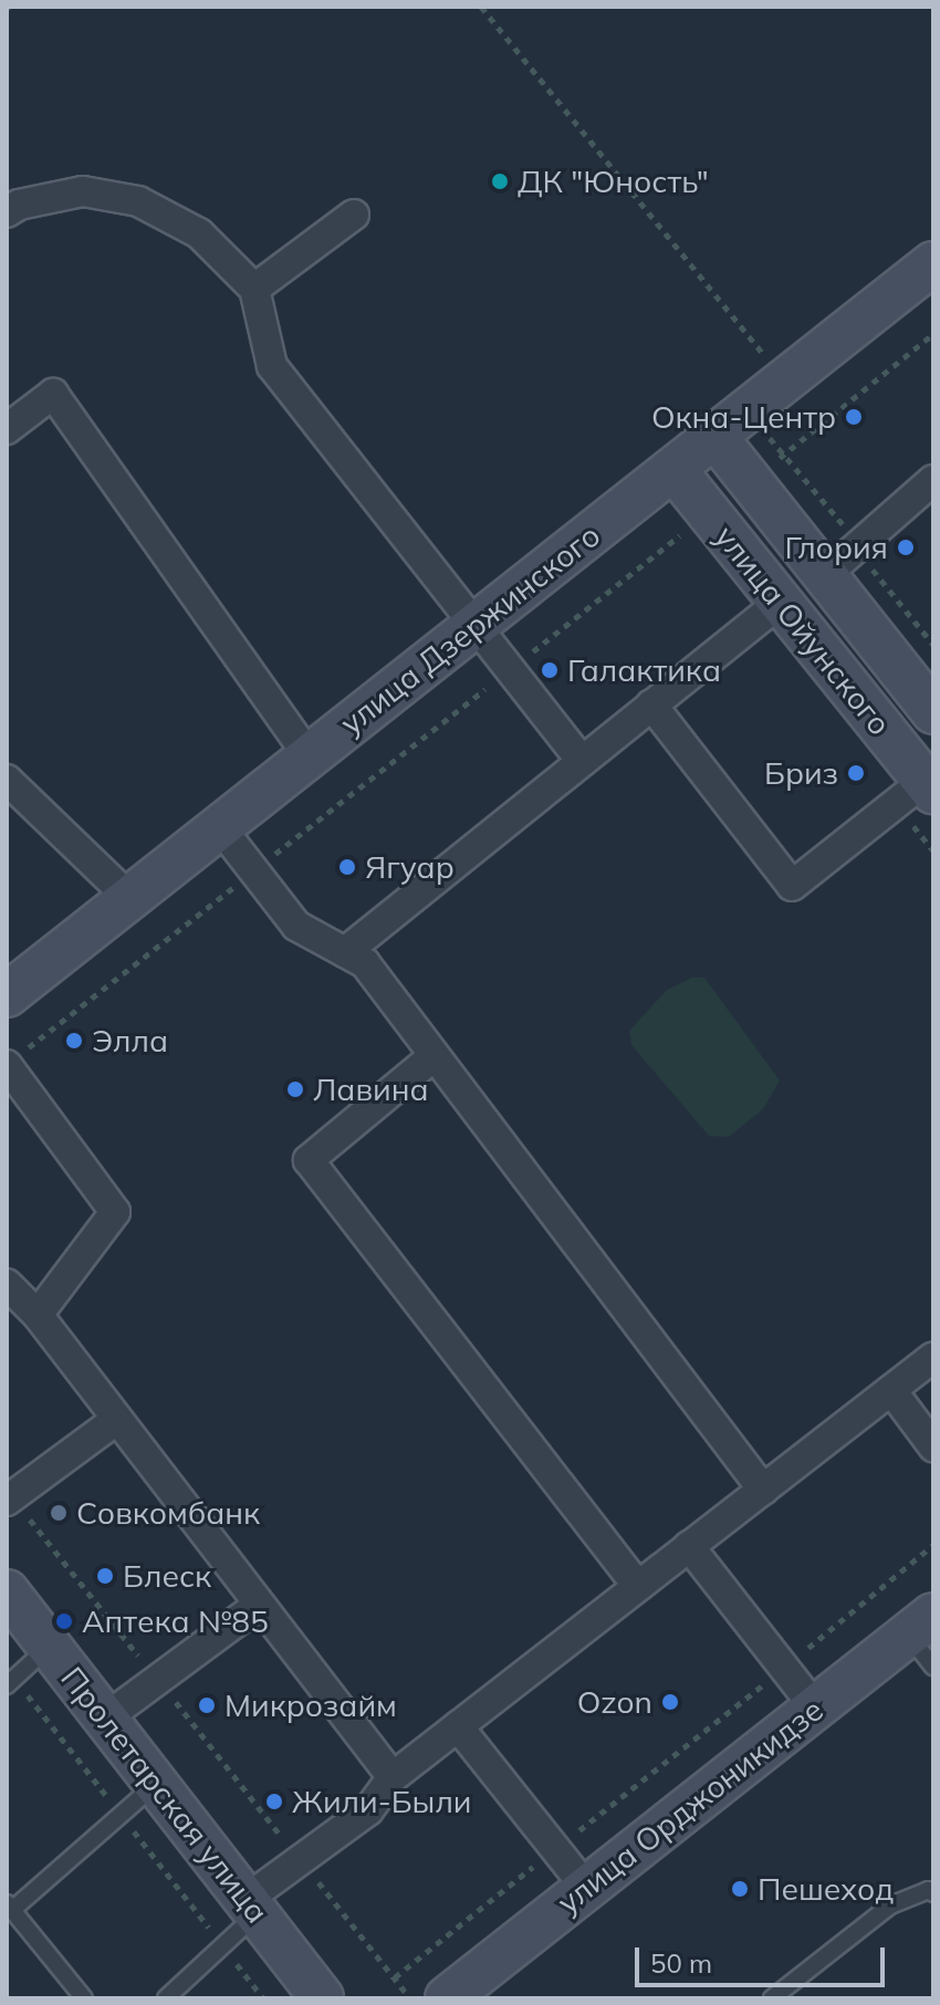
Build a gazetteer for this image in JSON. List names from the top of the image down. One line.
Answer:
{"streets":{"street":["улица Дзержинского","улица Ойунского","Пролетарская улица","улица Орджоникидзе"]},"crossings":[["улица Дзержинского","улица Ойунского"]],"places":["ДК \"Юность\"","Окна-Центр","Глория","Галактика","Бриз","Ягуар","Элла","Лавина","Совкомбанк","Блеск","Аптека №85","Ozon","Микрозайм","Жили-Были","Пешеход"],"scale_bar":"50 m"}
